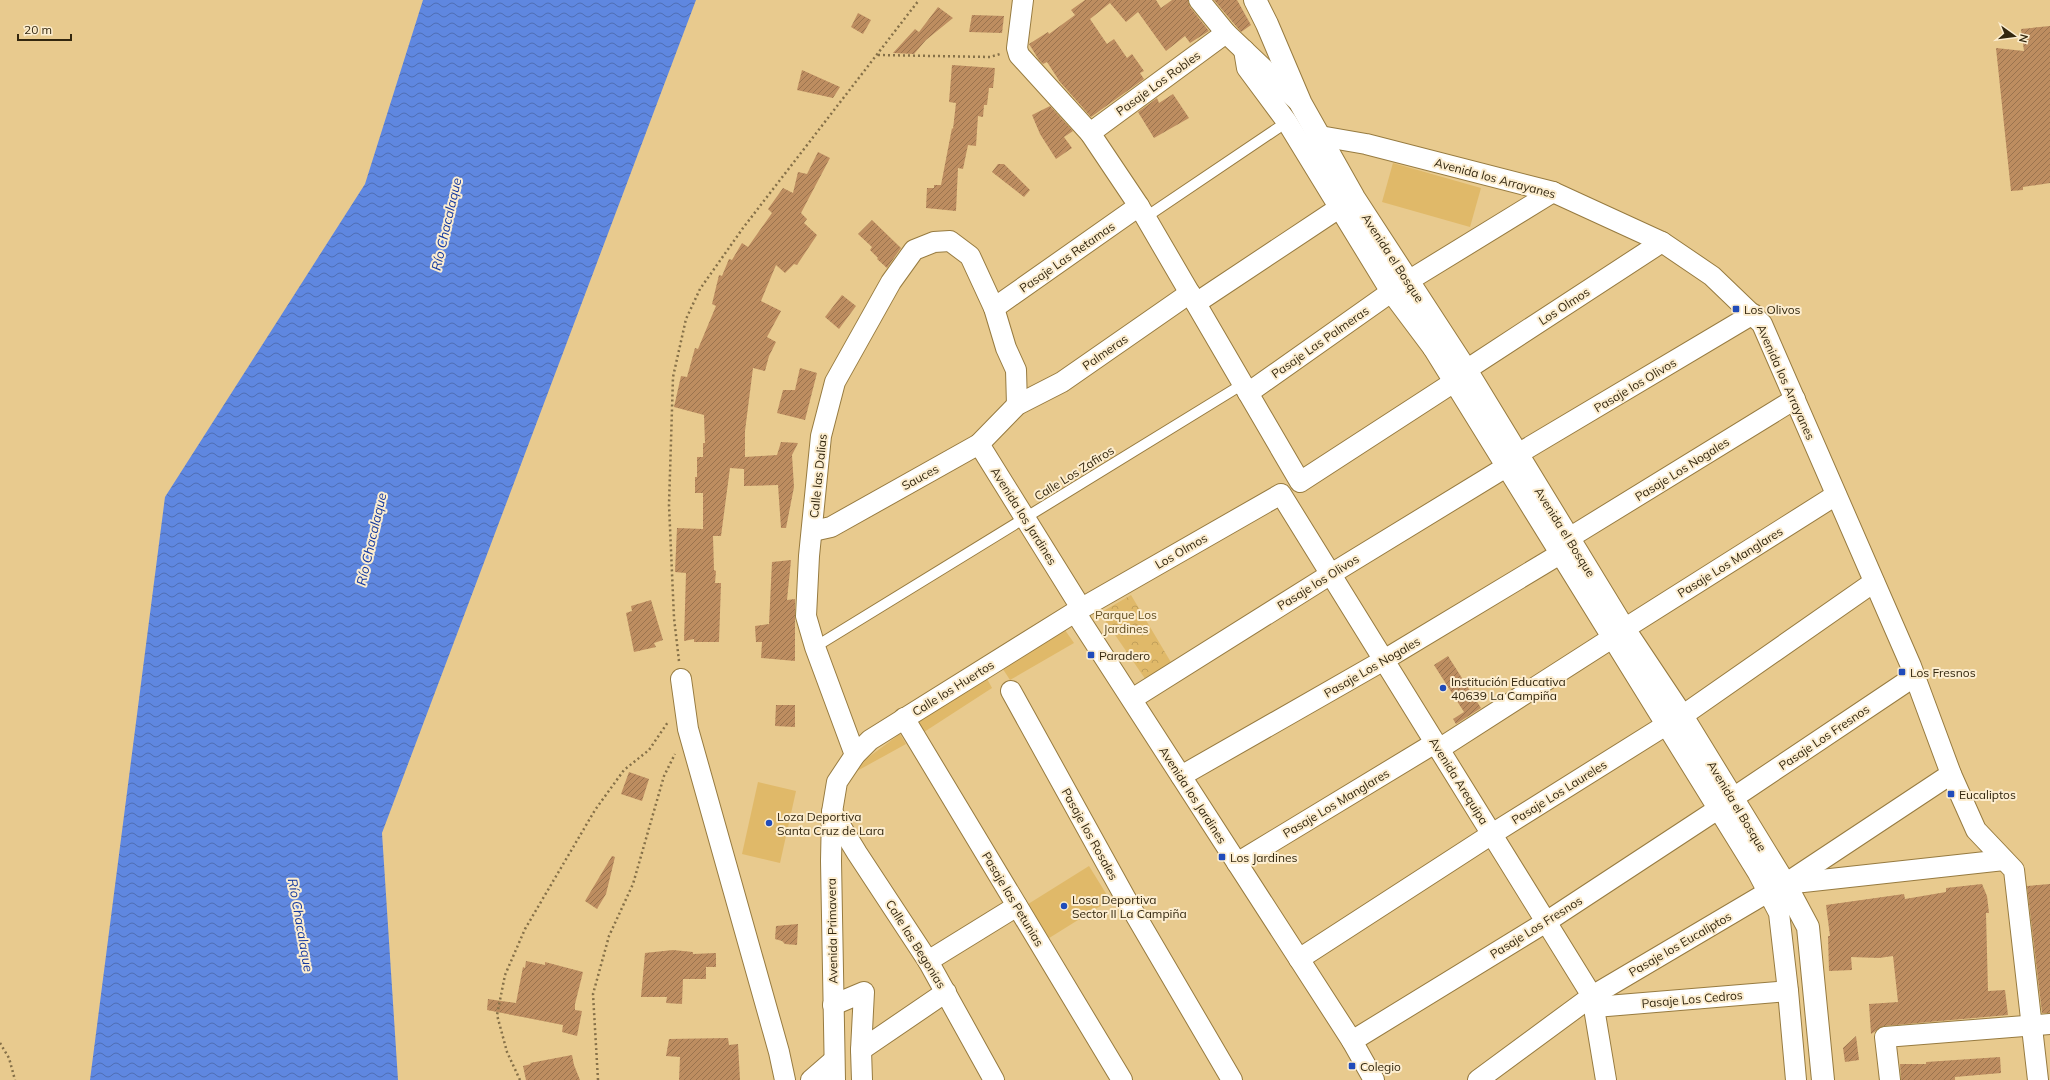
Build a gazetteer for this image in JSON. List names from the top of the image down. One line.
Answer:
{"streets":{"street":["Pasaje Los Robles","Avenida los Arrayanes","Pasaje Las Retamas","Avenida el Bosque","Los Olmos","Pasaje Las Palmeras","Palmeras","Pasaje los Olivos","Pasaje Los Nogales","Calle las Dalias","Sauces","Avenida los Jardines","Pasaje Los Manglares","Calle los Huertos","Pasaje Los Fresnos","Avenida Arequipa","Pasaje Los Laureles","Pasaje los Rosales","Pasaje las Petunias","Avenida Primavera","Calle las Begonias","Pasaje los Eucaliptos","Pasaje Los Cedros"],"lane":["Calle Los Zafiros"]},"crossings":[["Avenida los Arrayanes","Avenida el Bosque"],["Avenida los Arrayanes","Los Olmos"],["Avenida los Arrayanes","Pasaje Las Palmeras"],["Avenida los Arrayanes","Pasaje los Olivos"],["Avenida los Arrayanes","Pasaje Los Nogales"],["Avenida los Arrayanes","Pasaje Los Manglares"],["Avenida los Arrayanes","Pasaje Los Fresnos"],["Avenida los Arrayanes","Pasaje Los Laureles"],["Avenida los Arrayanes","Pasaje los Eucaliptos"],["Pasaje Las Retamas","Calle las Dalias"],["Avenida el Bosque","Los Olmos"],["Avenida el Bosque","Pasaje Las Palmeras"],["Avenida el Bosque","Pasaje los Olivos"],["Avenida el Bosque","Pasaje Los Nogales"],["Avenida el Bosque","Pasaje Los Manglares"],["Avenida el Bosque","Pasaje Los Fresnos"],["Avenida el Bosque","Pasaje Los Laureles"],["Avenida el Bosque","Pasaje los Eucaliptos"],["Los Olmos","Pasaje Las Palmeras"],["Los Olmos","Calle Los Zafiros"],["Los Olmos","Avenida los Jardines"],["Los Olmos","Calle los Huertos"],["Los Olmos","Avenida Arequipa"],["Pasaje Las Palmeras","Calle Los Zafiros"],["Palmeras","Sauces"],["Pasaje los Olivos","Avenida los Jardines"],["Pasaje los Olivos","Avenida Arequipa"],["Pasaje Los Nogales","Avenida los Jardines"],["Pasaje Los Nogales","Avenida Arequipa"],["Calle Los Zafiros","Calle las Dalias"],["Calle Los Zafiros","Avenida los Jardines"],["Calle las Dalias","Sauces"],["Calle las Dalias","Calle los Huertos"],["Sauces","Avenida los Jardines"],["Avenida los Jardines","Pasaje Los Manglares"],["Avenida los Jardines","Calle los Huertos"],["Avenida los Jardines","Pasaje Los Fresnos"],["Avenida los Jardines","Pasaje Los Laureles"],["Pasaje Los Manglares","Avenida Arequipa"],["Calle los Huertos","Pasaje las Petunias"],["Calle los Huertos","Avenida Primavera"],["Pasaje Los Fresnos","Avenida Arequipa"],["Avenida Arequipa","Pasaje Los Laureles"],["Avenida Arequipa","Pasaje los Eucaliptos"],["Avenida Arequipa","Pasaje Los Cedros"],["Avenida Primavera","Calle las Begonias"],["Pasaje los Eucaliptos","Pasaje Los Cedros"]],"water":["Río Chacalaque"],"parks":["Parque Los Jardines"],"places":{"transit":["Los Olivos","Paradero","Los Fresnos","Eucaliptos","Los Jardines","Colegio"],"other":["Institución Educativa 40639 La Campiña","Loza Deportiva Santa Cruz de Lara","Losa Deportiva Sector II La Campiña"]},"scale_bar":"20 m","north":"right"}
